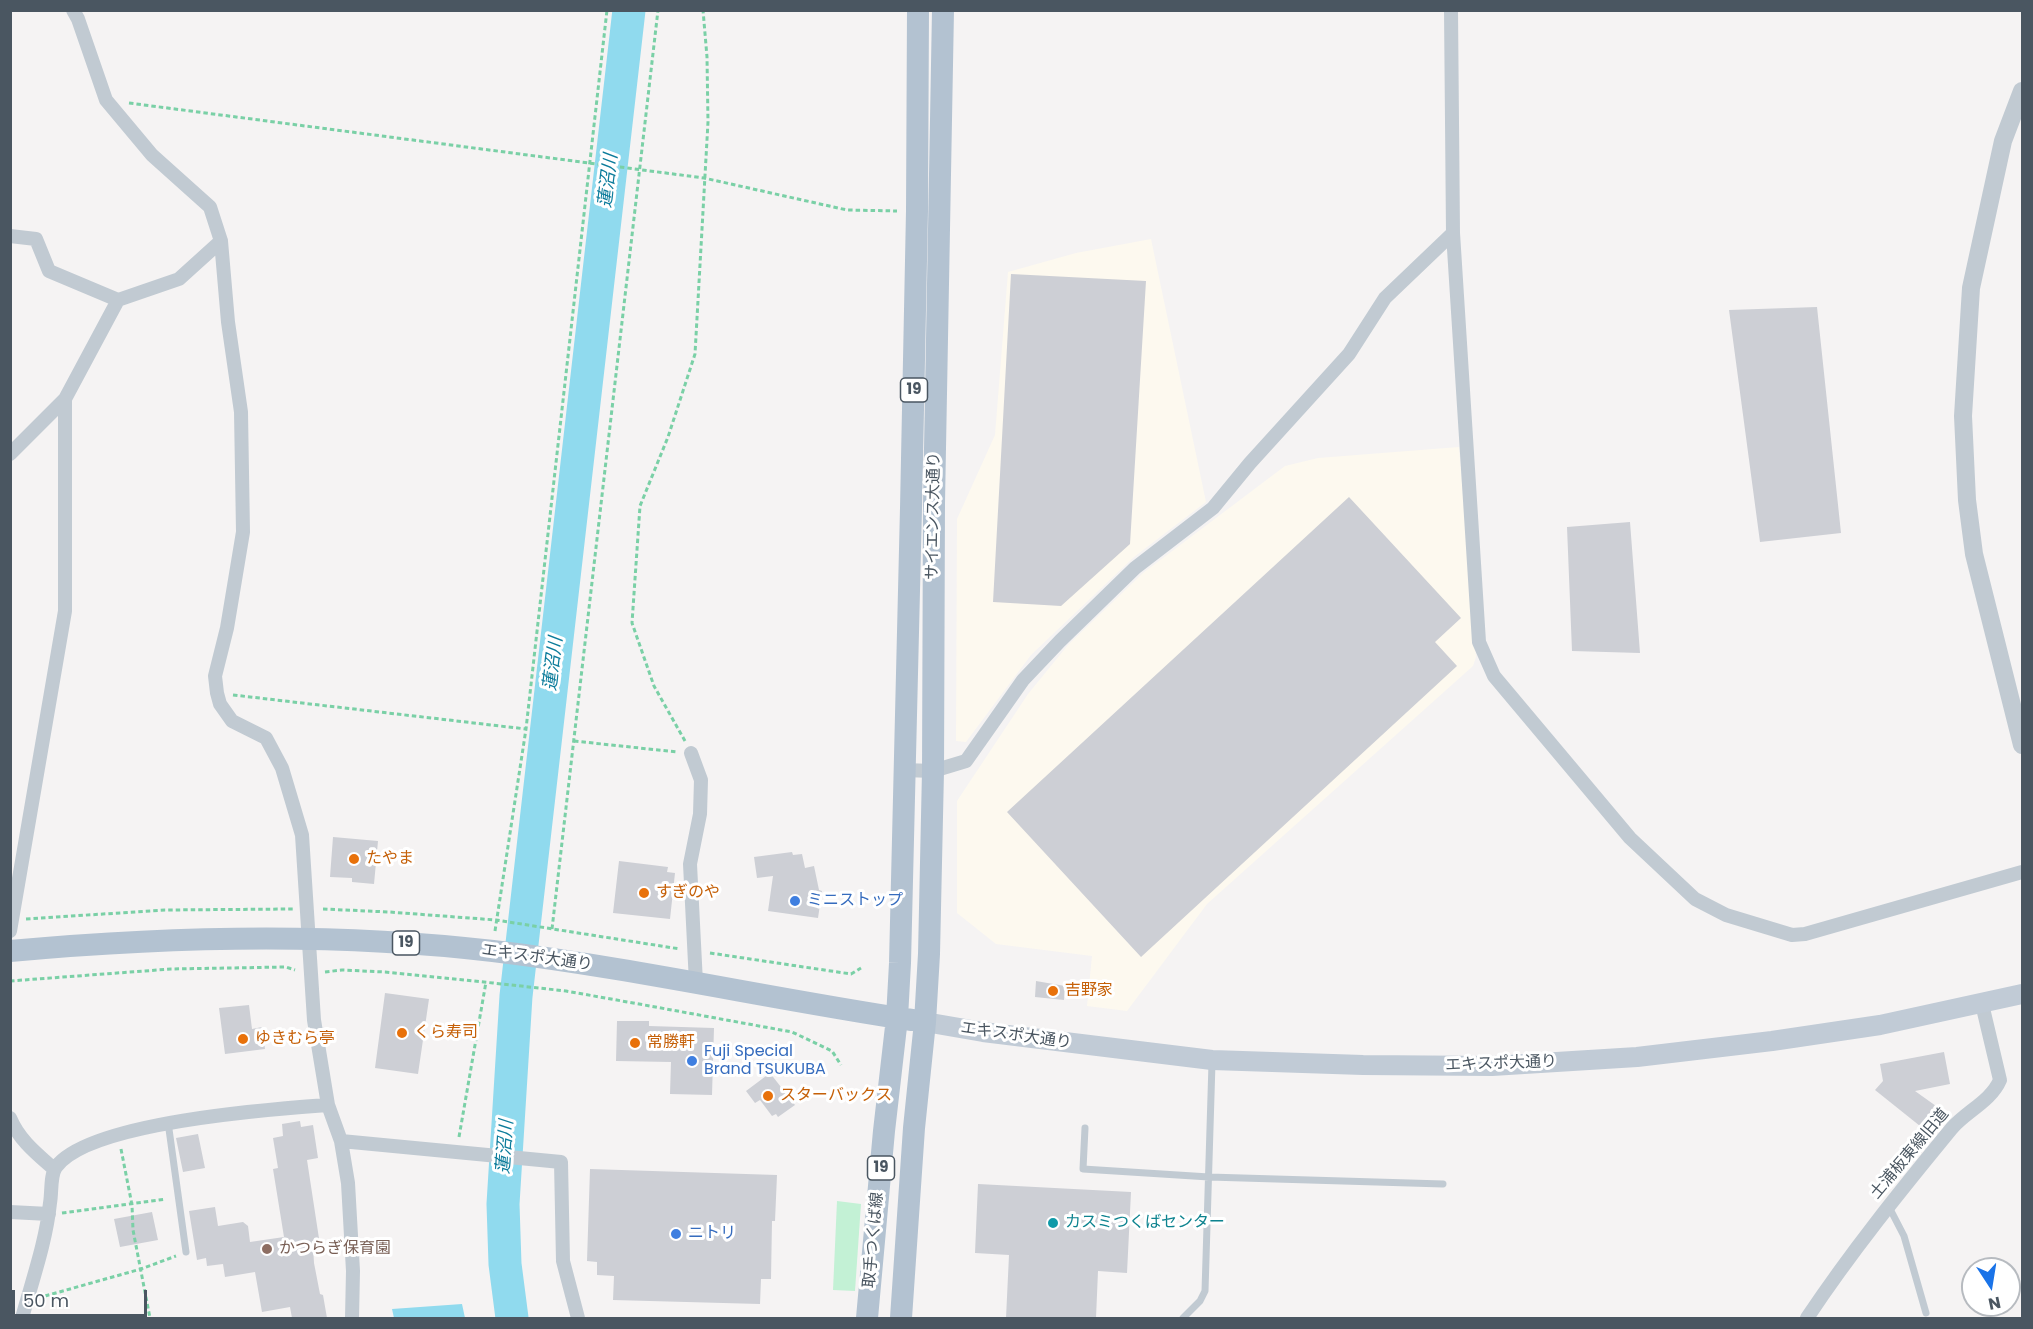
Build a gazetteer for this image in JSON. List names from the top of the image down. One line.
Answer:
{"streets":{"main road":["19","サイエンス大通り","エキスポ大通り","取手つくば線"],"street":["土浦板東線旧道"]},"crossings":[["サイエンス大通り","エキスポ大通り"],["サイエンス大通り","取手つくば線"],["エキスポ大通り","土浦板東線旧道"],["エキスポ大通り","取手つくば線"]],"water":["蓮沼川"],"places":["たやま","すぎのや","ミニストップ","吉野家","くら寿司","ゆきむら亭","常勝軒","Fuji Special Brand TSUKUBA","スターバックス","カスミつくばセンター","ニトリ","かつらぎ保育園"],"scale_bar":"50 m","north":"bottom"}
